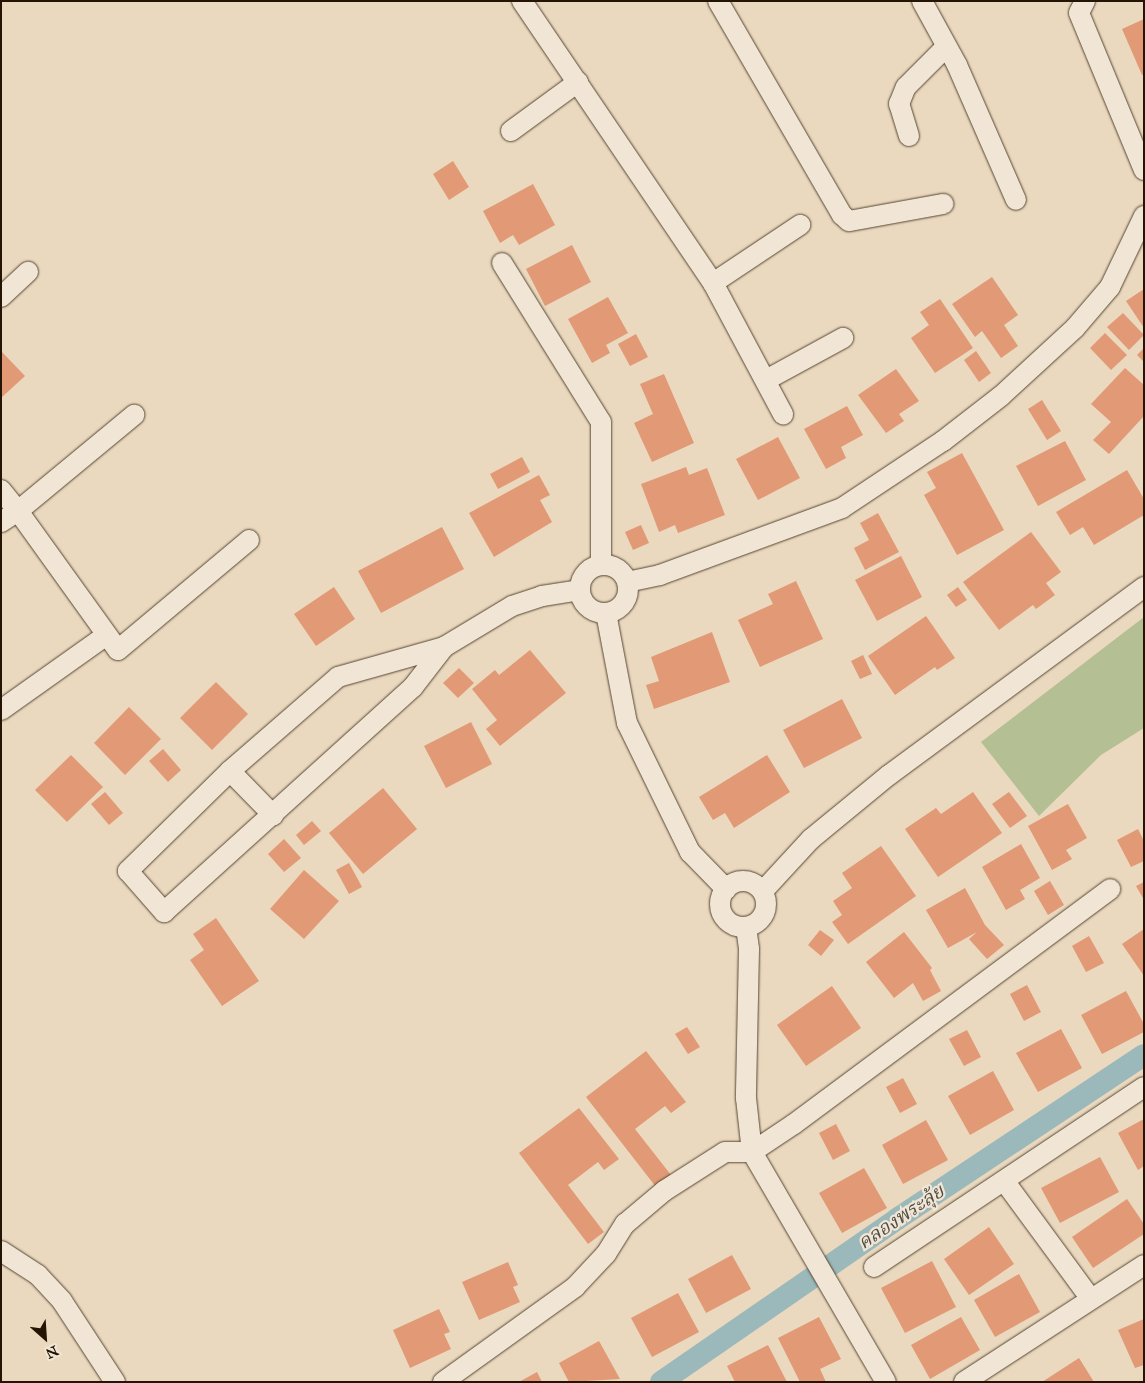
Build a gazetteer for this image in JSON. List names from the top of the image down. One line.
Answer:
{"water":["คลองพระลุ้ย"],"north":"bottom right"}
